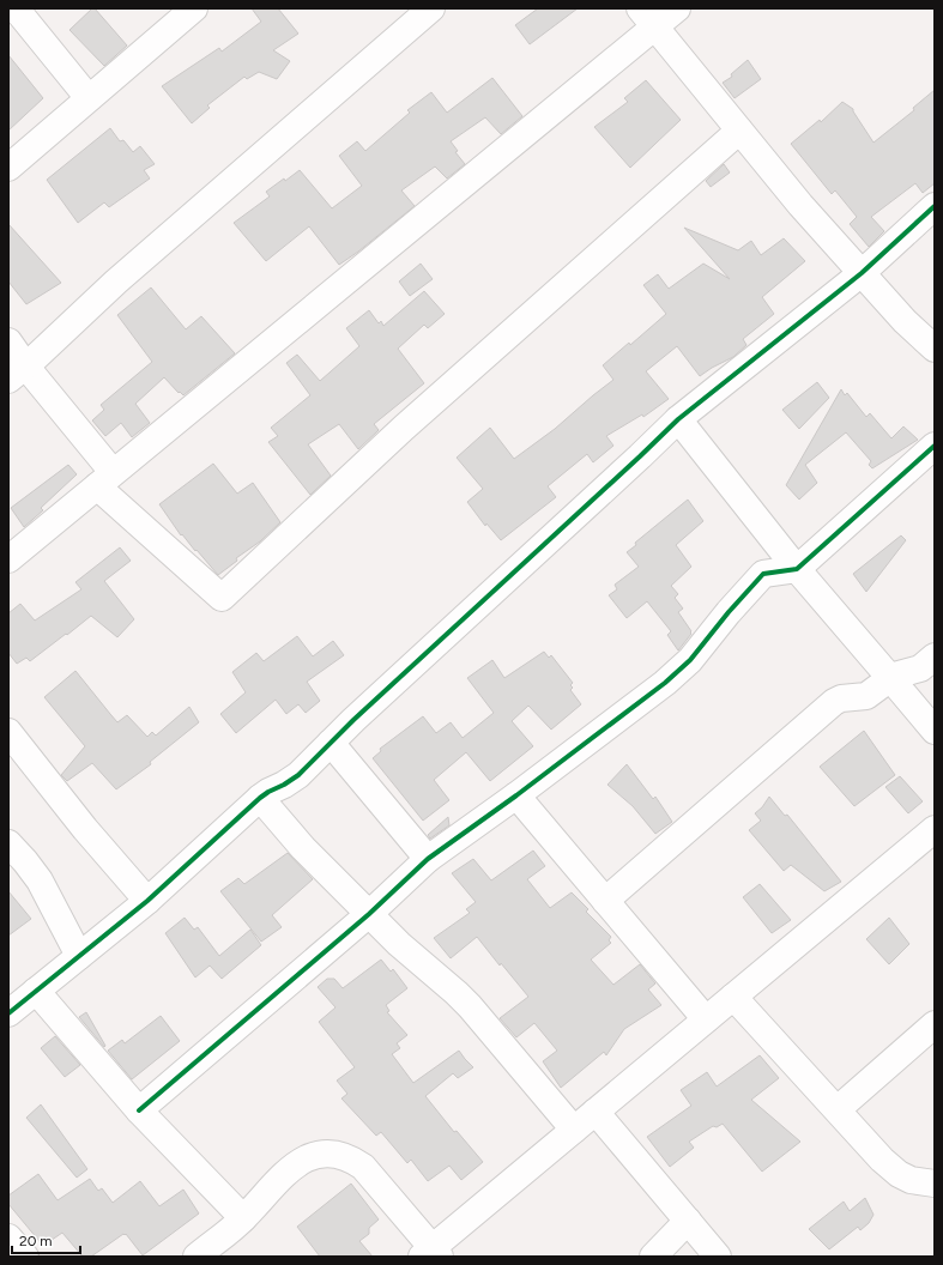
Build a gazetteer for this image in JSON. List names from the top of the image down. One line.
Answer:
{"scale_bar":"20 m"}
